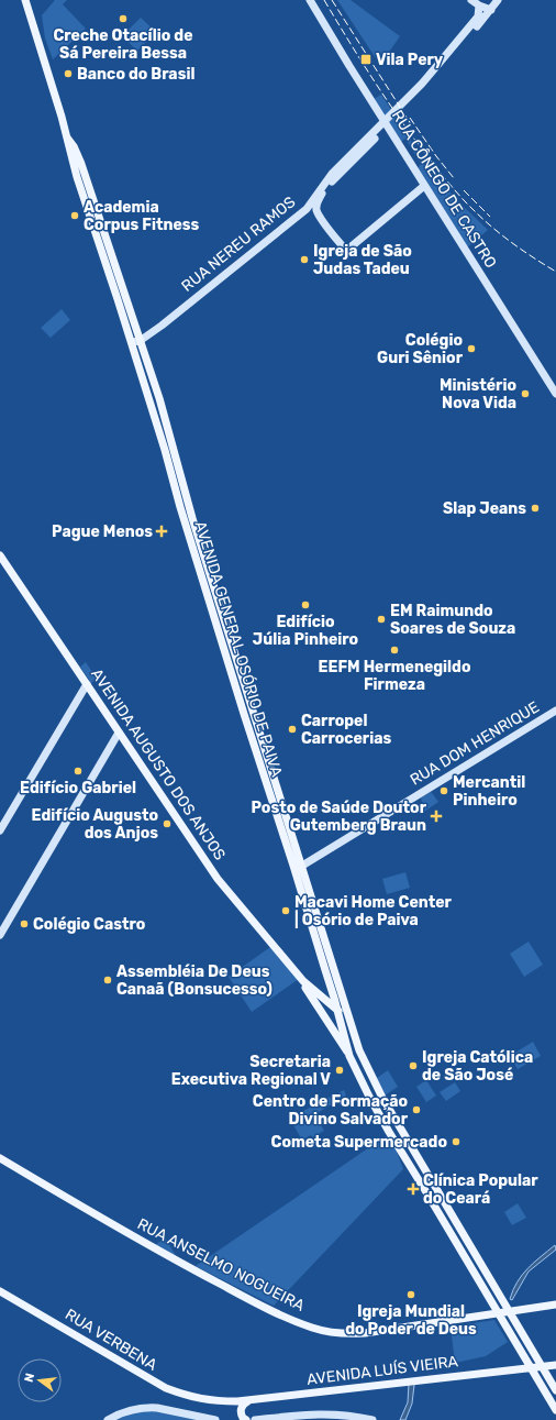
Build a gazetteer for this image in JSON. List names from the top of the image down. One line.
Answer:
{"streets":{"main road":["AVENIDA GENERAL OSÓRIO DE PAIVA","AVENIDA AUGUSTO DOS ANJOS","RUA ANSELMO NOGUEIRA","RUA VERBENA","AVENIDA LUÍS VIEIRA"],"street":["RUA CÔNEGO DE CASTRO","RUA NEREU RAMOS","RUA DOM HENRIQUE"]},"crossings":[["RUA NEREU RAMOS","AVENIDA GENERAL OSÓRIO DE PAIVA"],["AVENIDA GENERAL OSÓRIO DE PAIVA","RUA DOM HENRIQUE"],["AVENIDA GENERAL OSÓRIO DE PAIVA","AVENIDA AUGUSTO DOS ANJOS"],["AVENIDA GENERAL OSÓRIO DE PAIVA","RUA ANSELMO NOGUEIRA"],["AVENIDA GENERAL OSÓRIO DE PAIVA","AVENIDA LUÍS VIEIRA"],["RUA VERBENA","AVENIDA LUÍS VIEIRA"]],"places":{"other":["Creche Otacílio de Sá Pereira Bessa","Banco do Brasil","Academia Corpus Fitness","Igreja de São Judas Tadeu","Colégio Guri Sênior","Ministério Nova Vida","Slap Jeans","Edifício Júlia Pinheiro","EM Raimundo Soares de Souza","EEFM Hermenegildo Firmeza","Carropel Carrocerias","Edifício Gabriel","Mercantil Pinheiro","Edifício Augusto dos Anjos","Macavi Home Center | Osório de Paiva","Colégio Castro","Assembléia De Deus Canaã (Bonsucesso)","Igreja Católica de São José","Secretaria Executiva Regional V","Centro de Formação Divino Salvador","Cometa Supermercado","Igreja Mundial do Poder de Deus"],"transit":["Vila Pery"],"health":["Pague Menos","Posto de Saúde Doutor Gutemberg Braun","Clínica Popular do Ceará"]},"north":"left"}
